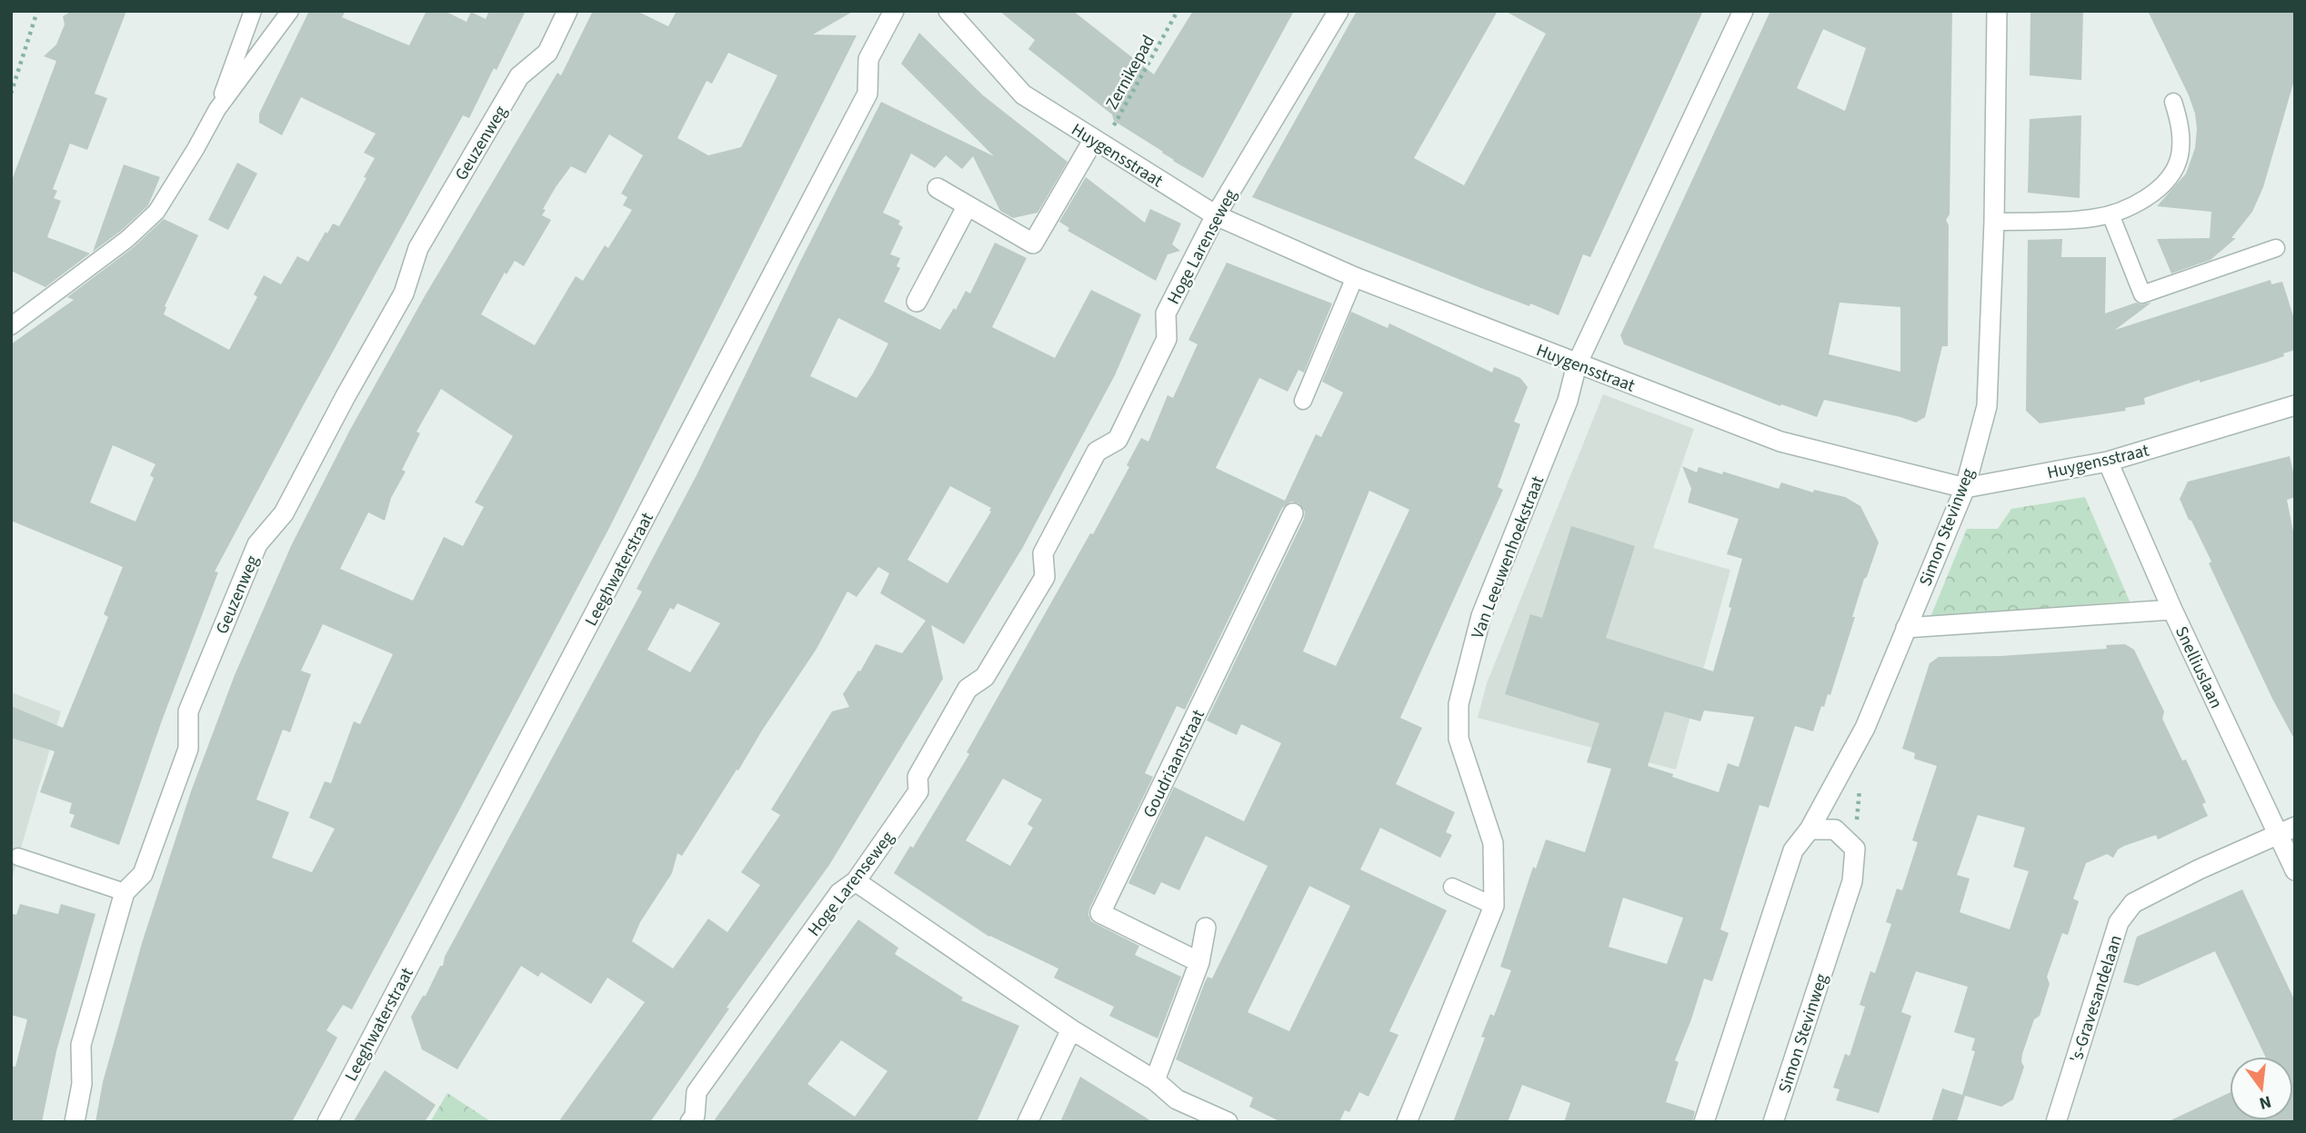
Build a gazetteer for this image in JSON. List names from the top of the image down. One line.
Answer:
{"streets":{"street":["Geuzenweg","Huygensstraat","Hoge Larenseweg","Simon Stevinweg","Van Leeuwenhoekstraat","Leeghwaterstraat","Snelliuslaan","Goudriaanstraat","'s-Gravesandelaan"],"path":["Zernikepad"]},"crossings":[["Zernikepad","Huygensstraat"],["Huygensstraat","Hoge Larenseweg"],["Huygensstraat","Simon Stevinweg"],["Huygensstraat","Van Leeuwenhoekstraat"],["Huygensstraat","Snelliuslaan"],["Snelliuslaan","'s-Gravesandelaan"]],"north":"bottom"}
